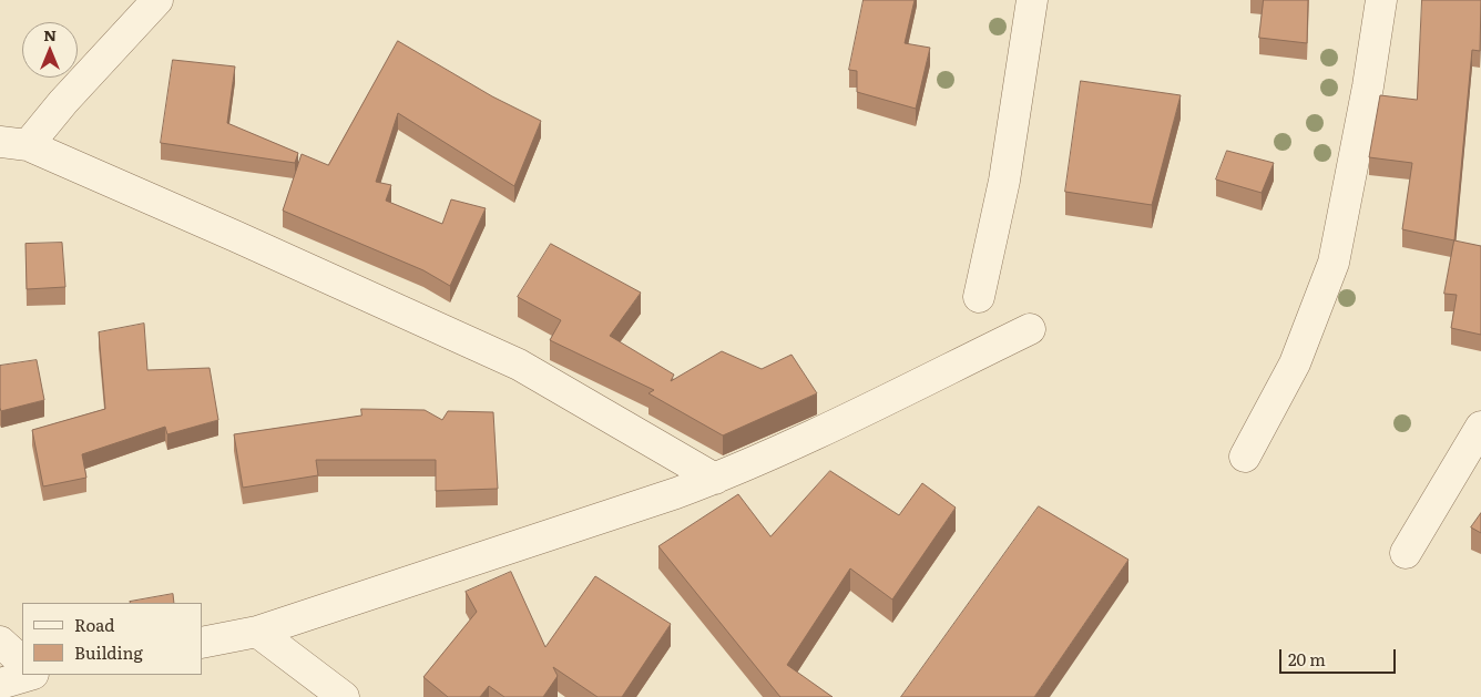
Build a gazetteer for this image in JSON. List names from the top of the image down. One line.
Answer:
{"legend":["Road","Building"],"scale_bar":"20 m","north":"top"}
